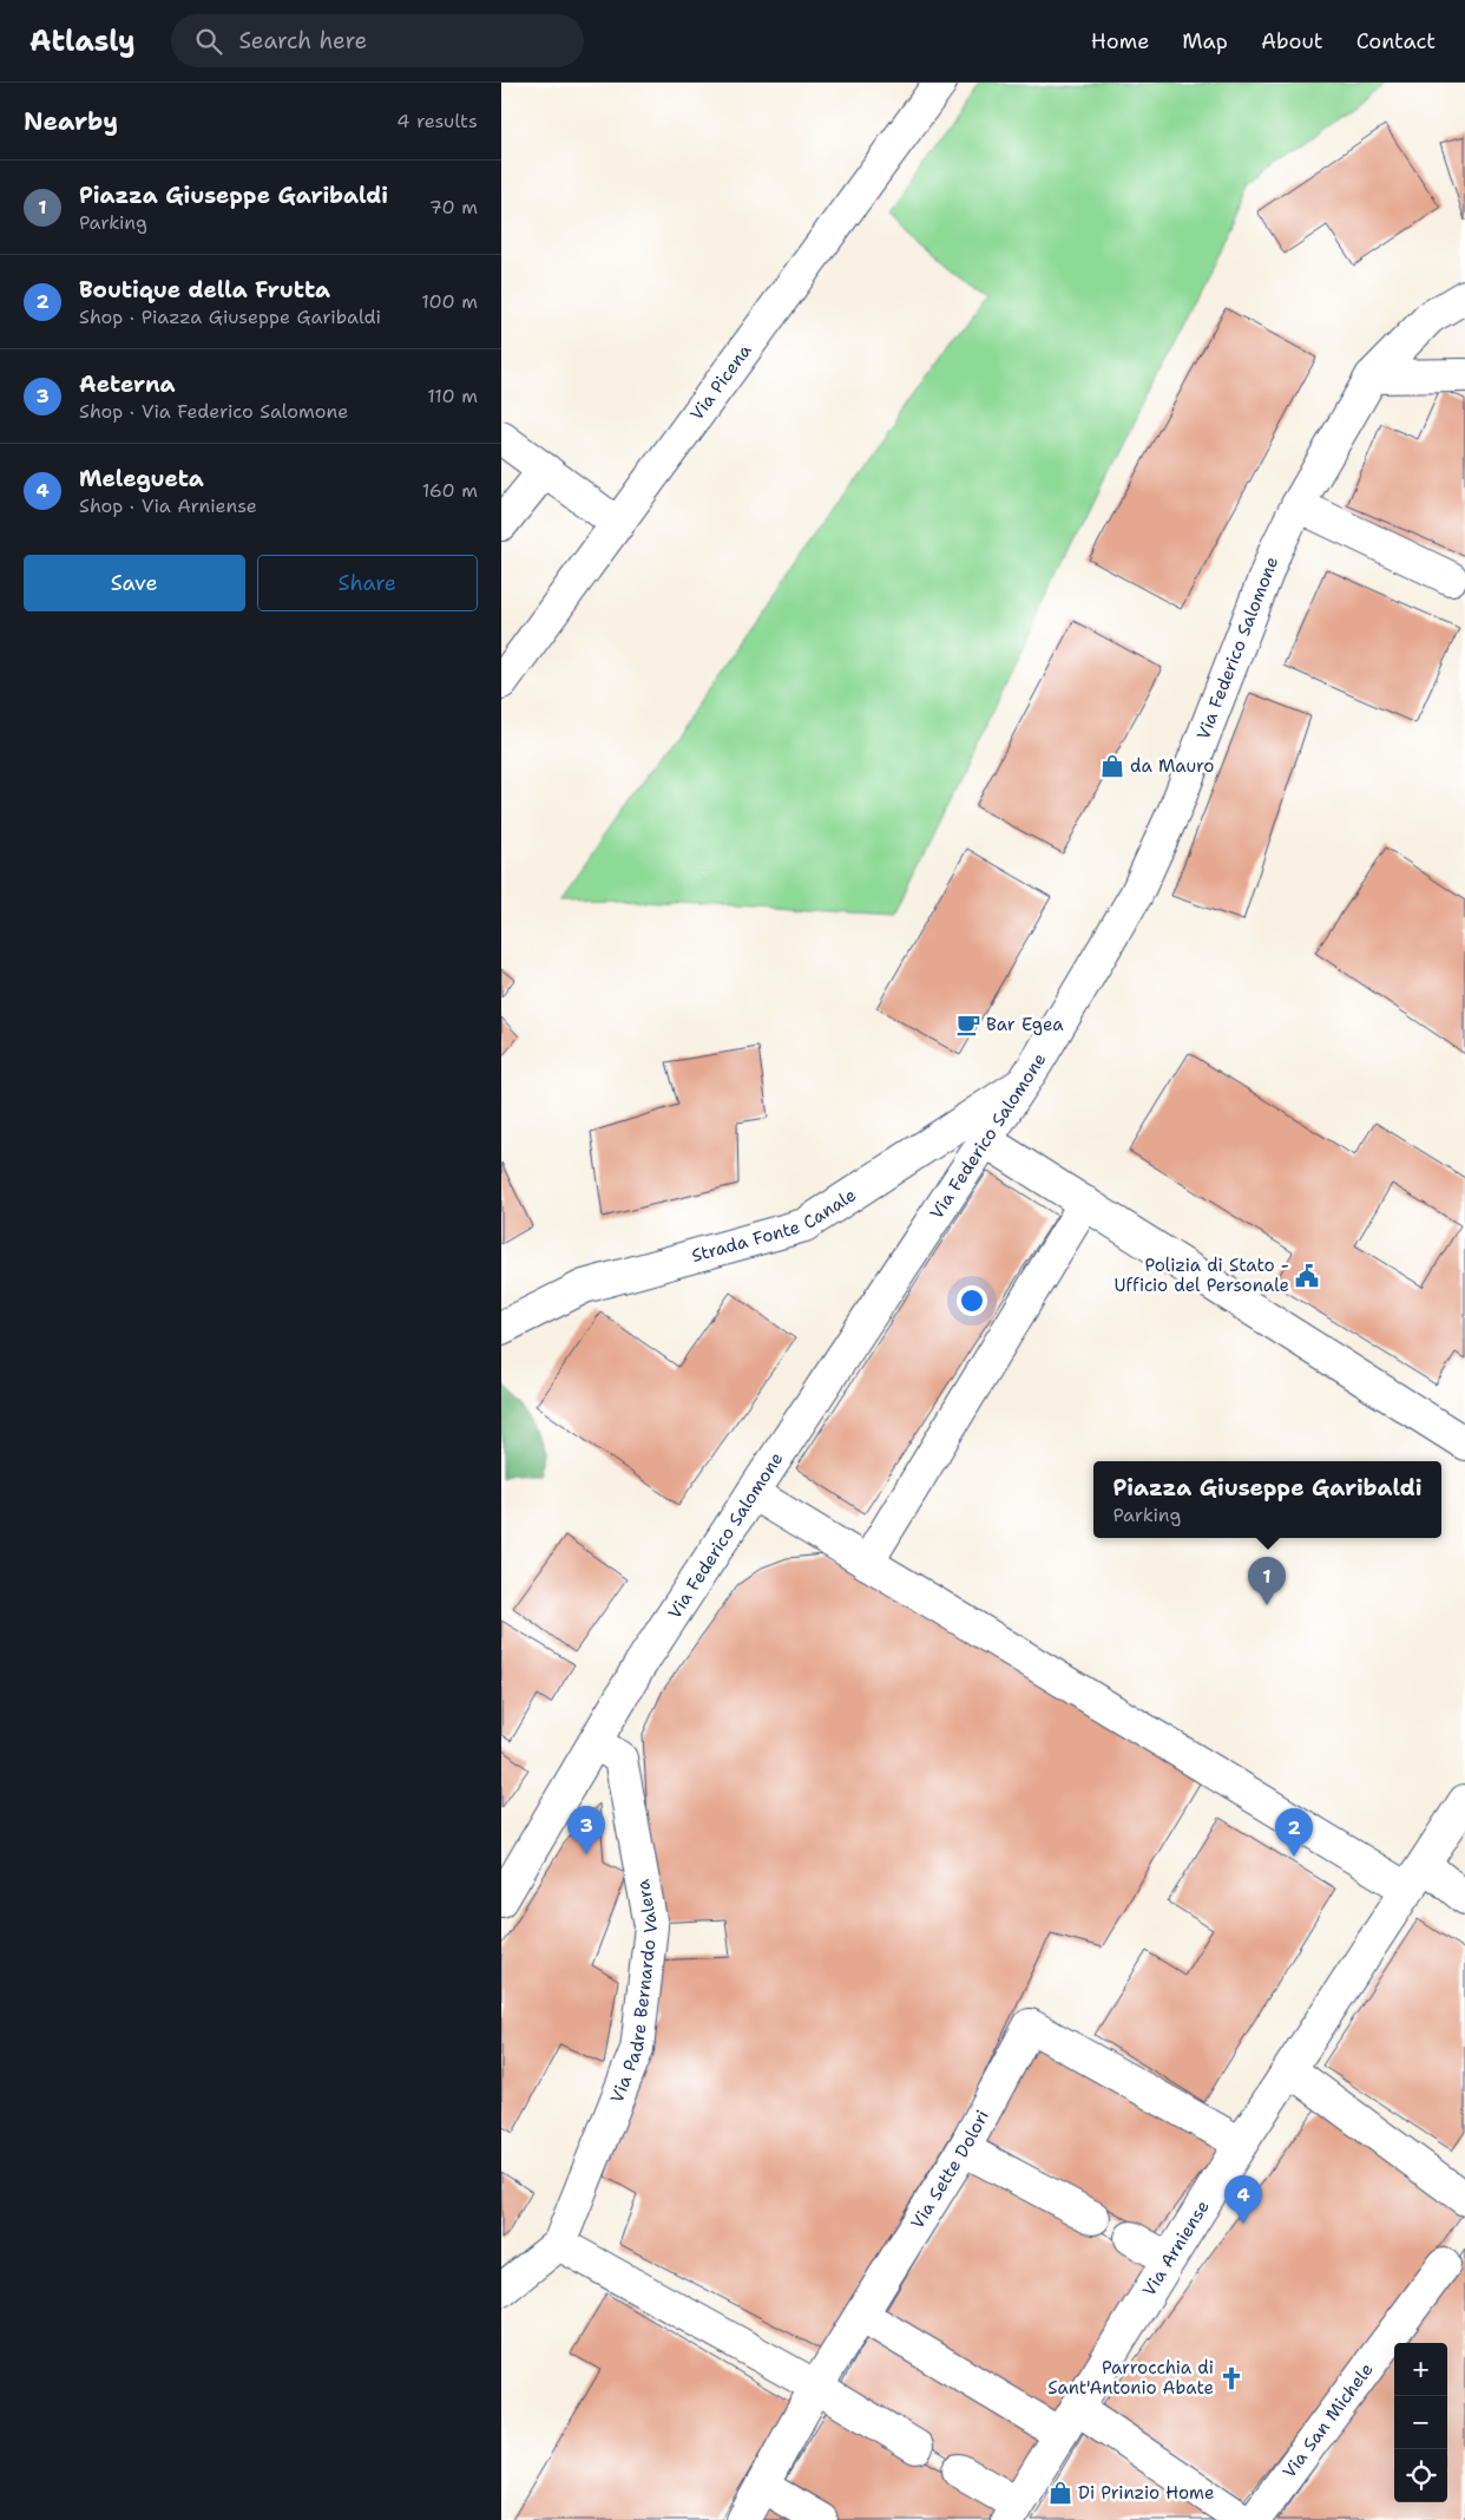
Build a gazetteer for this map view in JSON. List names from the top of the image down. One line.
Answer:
{"streets":{"main road":["Via Picena","Via Federico Salomone","Strada Fonte Canale","Via Padre Bernardo Valera","Via Sette Dolori","Via Arniense","Via San Michele"]},"crossings":[["Via Federico Salomone","Strada Fonte Canale"],["Via Federico Salomone","Via Padre Bernardo Valera"],["Via Sette Dolori","Via Arniense"]],"places":{"shop":["da Mauro","Di Prinzio Home"],"cafe":["Bar Egea"],"public building":["Polizia di Stato - Ufficio del Personale"],"church":["Parrocchia di Sant'Antonio Abate"]},"page":{"header":"Atlasly","search":"Search here","nav":["Home","Map","About","Contact"],"heading":["Nearby","4 results"],"list":[{"mark":"1","name":"Piazza Giuseppe Garibaldi","note":"Parking","value":"70 m"},{"mark":"2","name":"Boutique della Frutta","note":"Shop · Piazza Giuseppe Garibaldi","value":"100 m"},{"mark":"3","name":"Aeterna","note":"Shop · Via Federico Salomone","value":"110 m"},{"mark":"4","name":"Melegueta","note":"Shop · Via Arniense","value":"160 m"}],"buttons":["Save","Share"],"popup":["Piazza Giuseppe Garibaldi","Parking"],"pins":["1","3","2","4"],"map_buttons":["+","−"]}}
